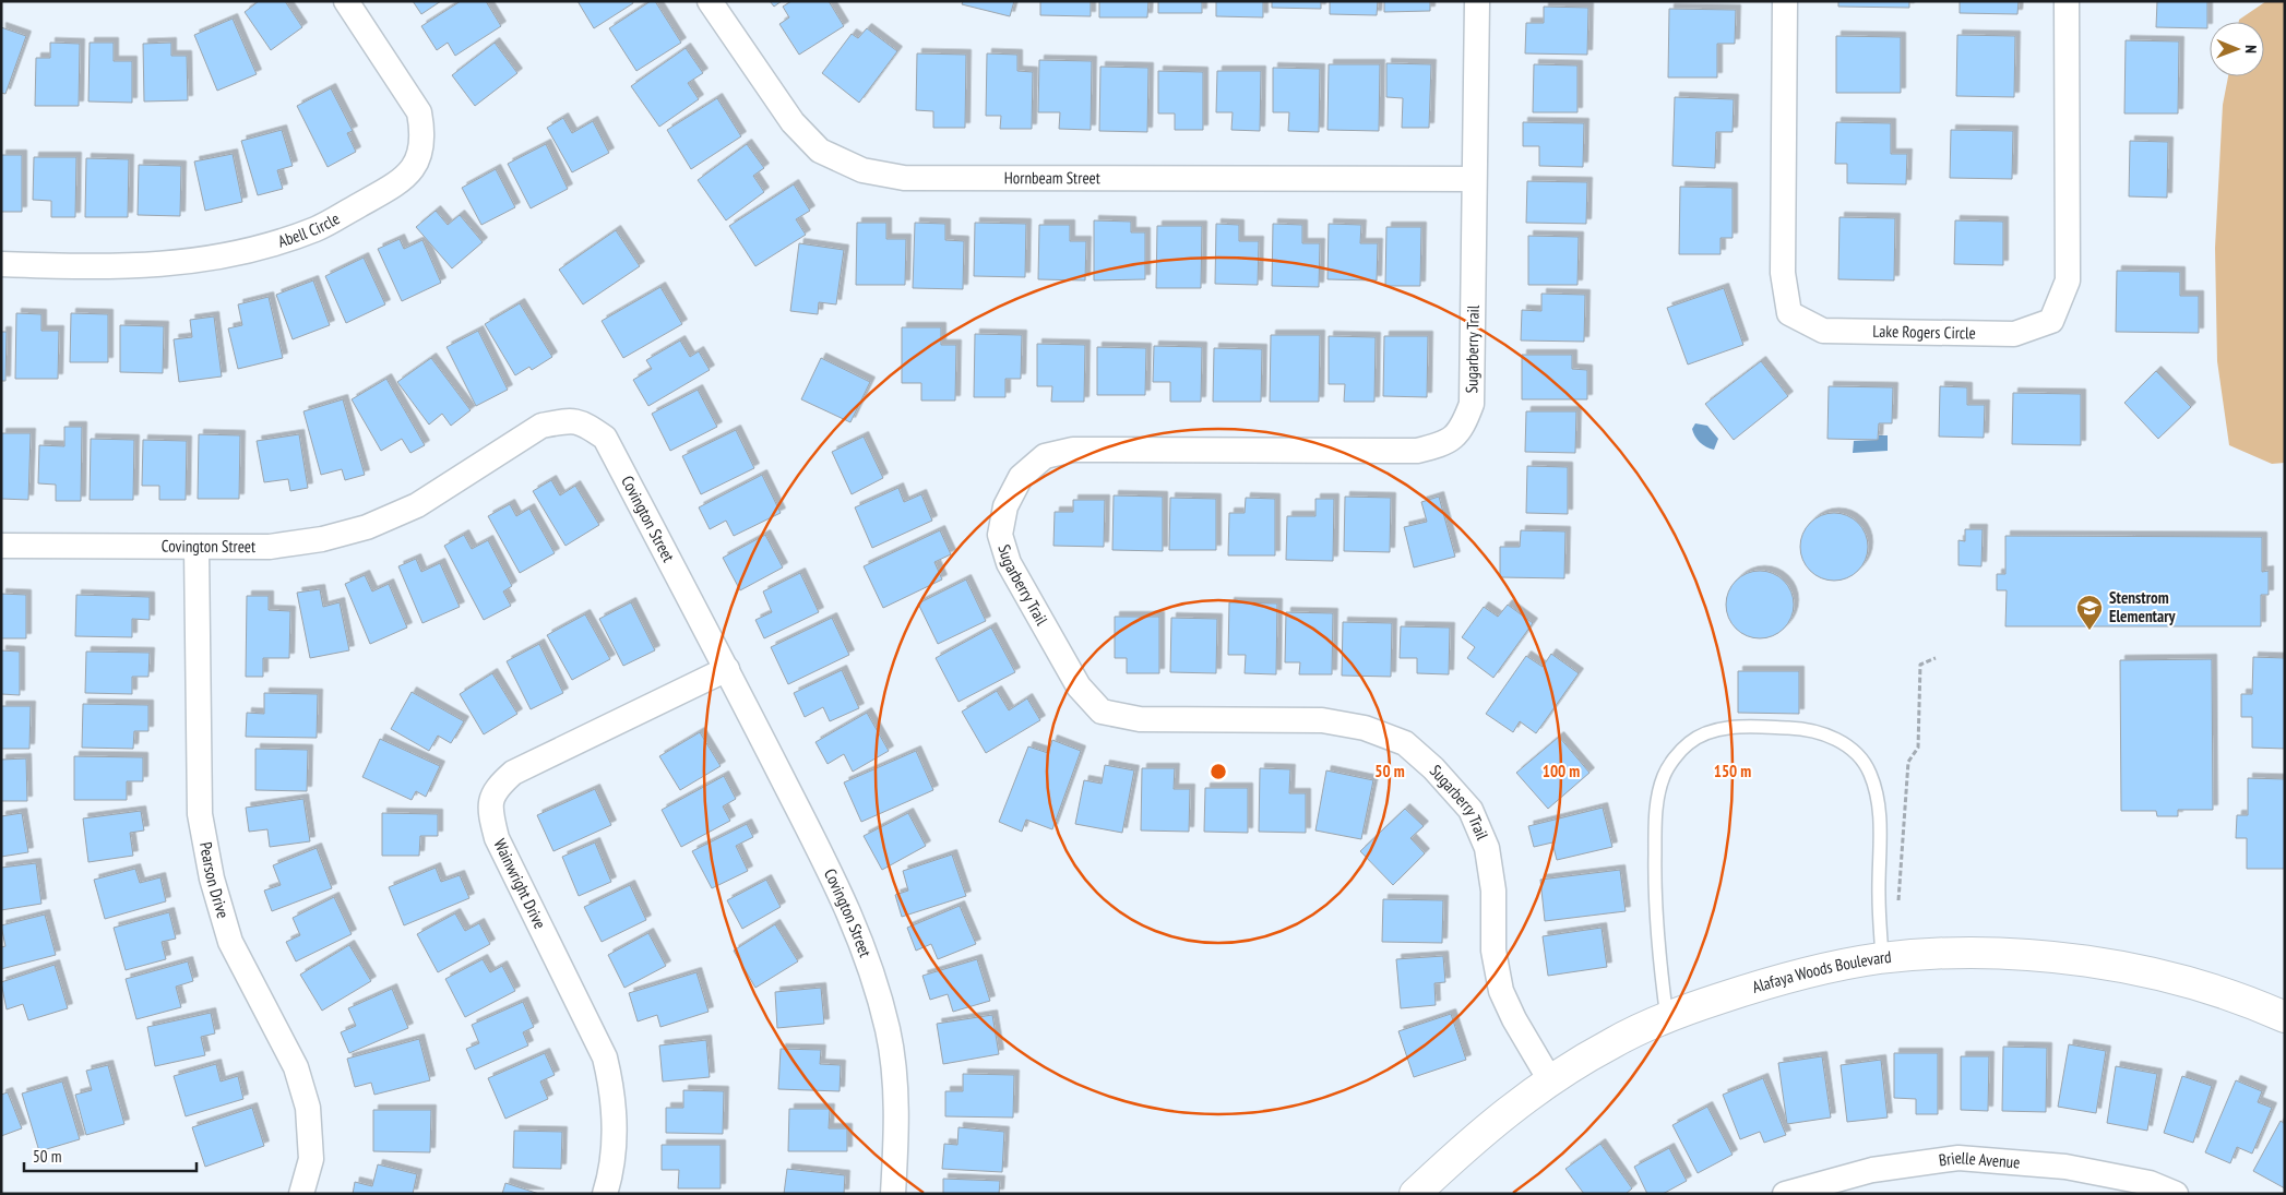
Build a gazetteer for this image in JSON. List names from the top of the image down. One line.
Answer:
{"streets":{"street":["Hornbeam Street","Abell Circle","Lake Rogers Circle","Sugarberry Trail","Covington Street","Pearson Drive","Wainwright Drive","Alafaya Woods Boulevard","Brielle Avenue"]},"crossings":[["Hornbeam Street","Sugarberry Trail"],["Sugarberry Trail","Alafaya Woods Boulevard"],["Covington Street","Pearson Drive"],["Covington Street","Wainwright Drive"]],"places":{"school or university":["Stenstrom Elementary"]},"scale_bar":"50 m","north":"right","rings":["50 m","100 m","150 m"]}
